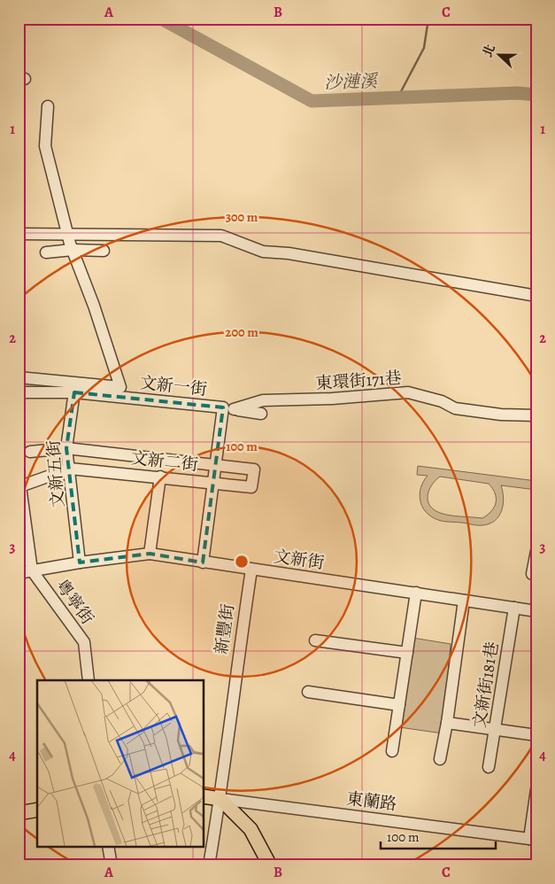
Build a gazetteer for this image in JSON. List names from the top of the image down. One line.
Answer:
{"streets":{"main road":["東蘭路"],"street":["東環街171巷","文新一街","文新二街","文新五街","文新街","粵寧街","新豐街","文新街181巷"]},"crossings":[["東環街171巷","文新一街"],["文新一街","文新二街"],["文新一街","文新五街"],["文新一街","文新街"],["文新二街","文新五街"],["文新二街","粵寧街"],["文新五街","文新街"],["文新街","粵寧街"],["文新街","新豐街"],["文新街","文新街181巷"],["新豐街","東蘭路"]],"water":["沙漣溪"],"scale_bar":"100 m","north":"left","grid":{"columns":["A","B","C"],"rows":["1","2","3","4"]},"rings":["300 m","200 m","100 m"]}
